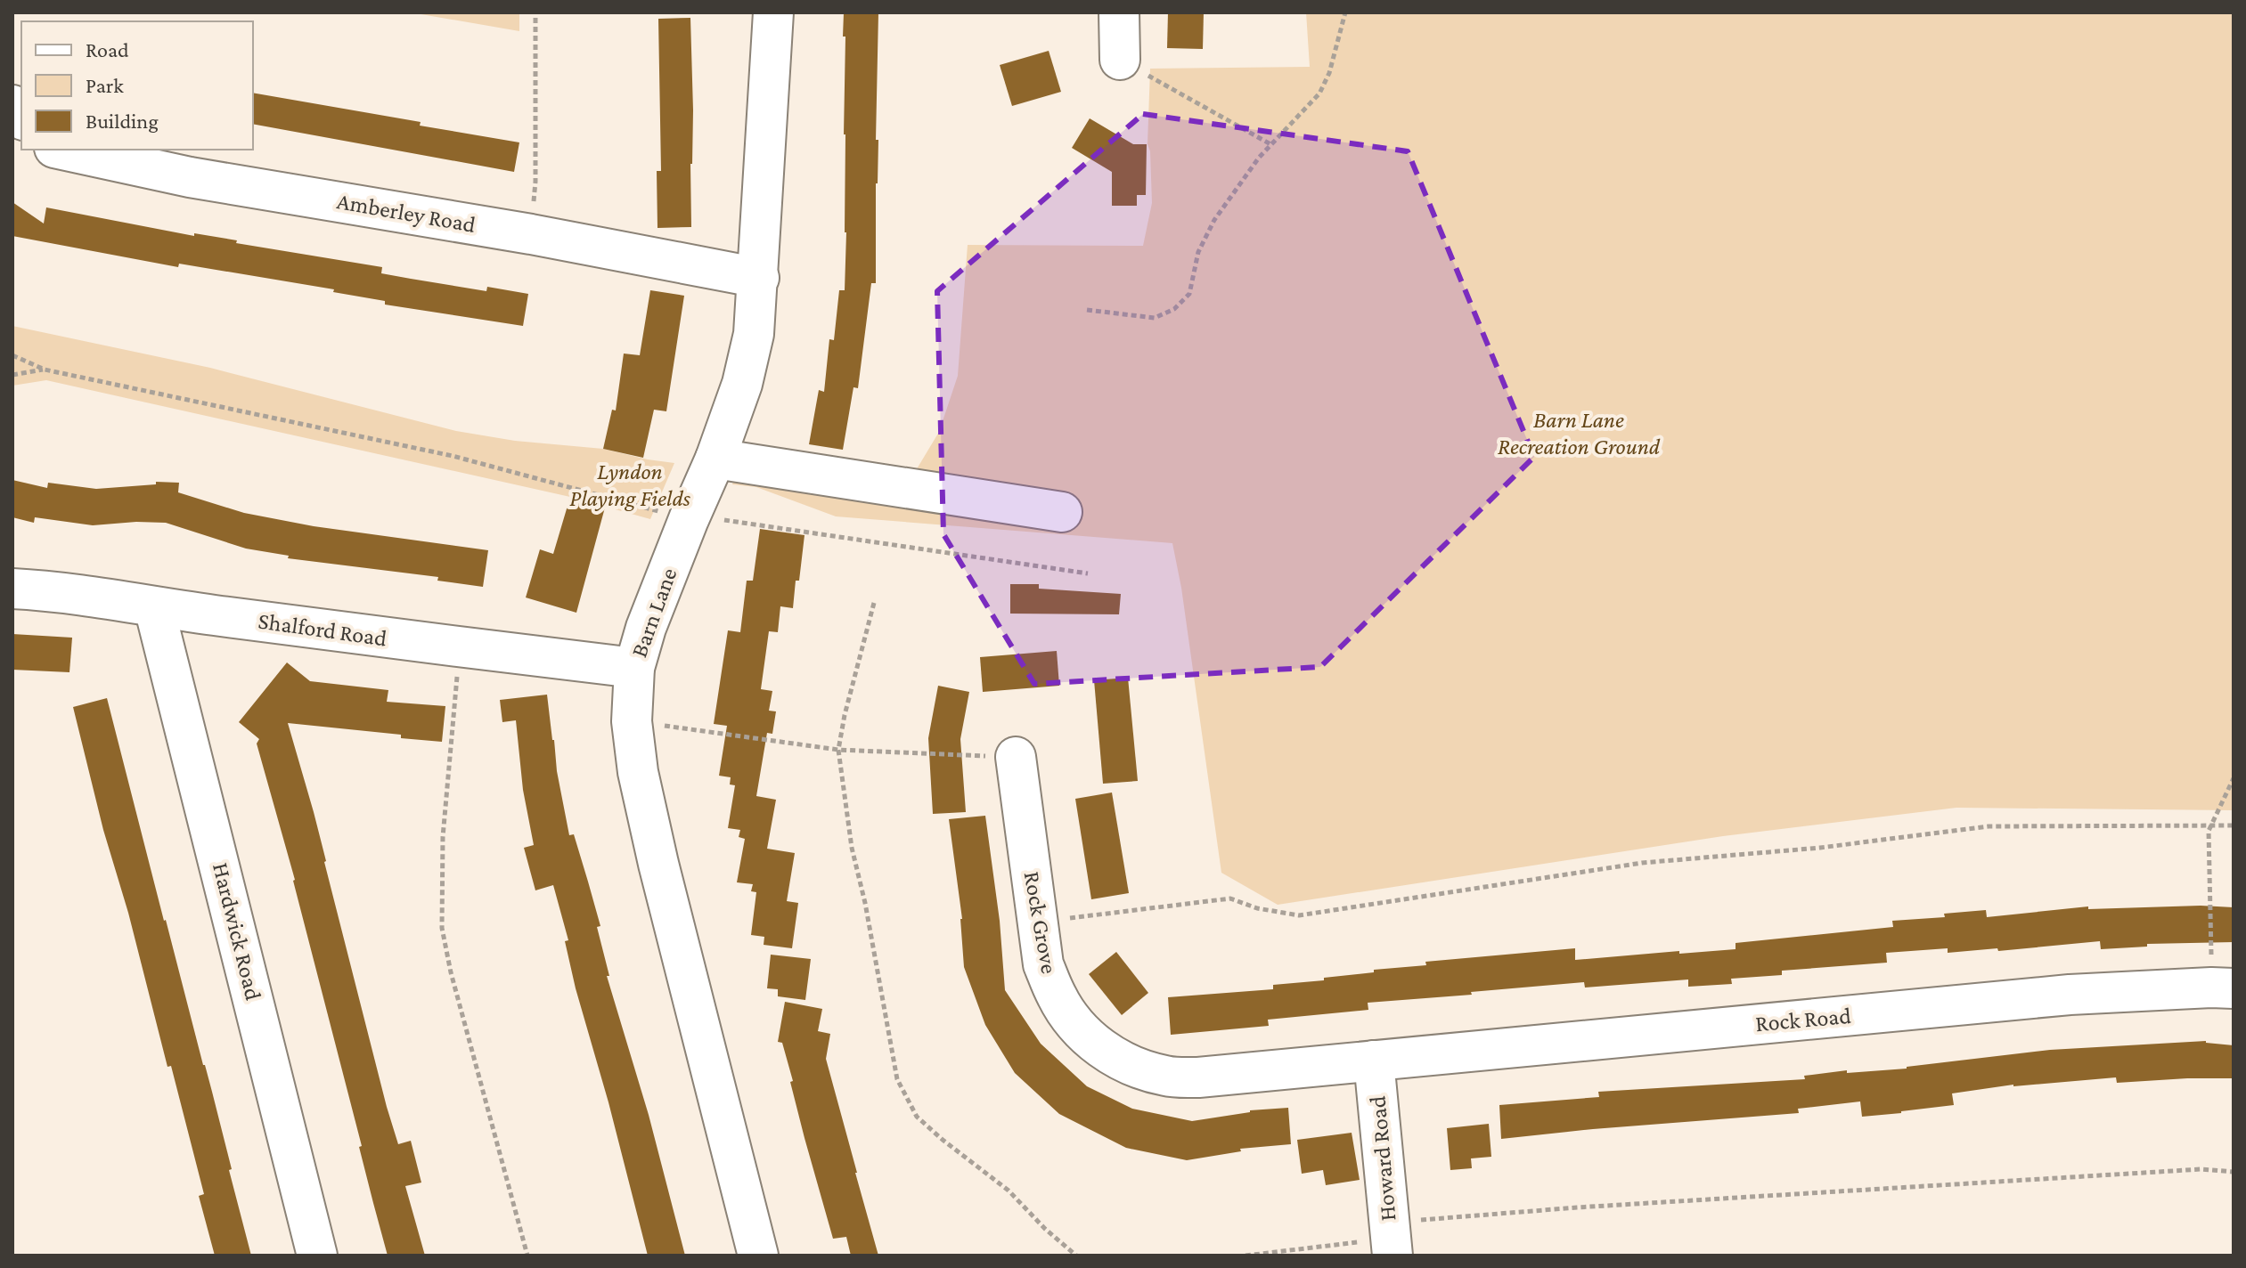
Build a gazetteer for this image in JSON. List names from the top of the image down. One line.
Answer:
{"streets":{"street":["Amberley Road","Barn Lane","Shalford Road","Rock Grove","Hardwick Road","Rock Road","Howard Road"]},"crossings":[["Amberley Road","Barn Lane"],["Barn Lane","Shalford Road"],["Shalford Road","Hardwick Road"],["Rock Grove","Rock Road"],["Rock Grove","Howard Road"],["Rock Road","Howard Road"]],"parks":["Barn Lane Recreation Ground","Lyndon Playing Fields"],"legend":["Road","Park","Building"]}
